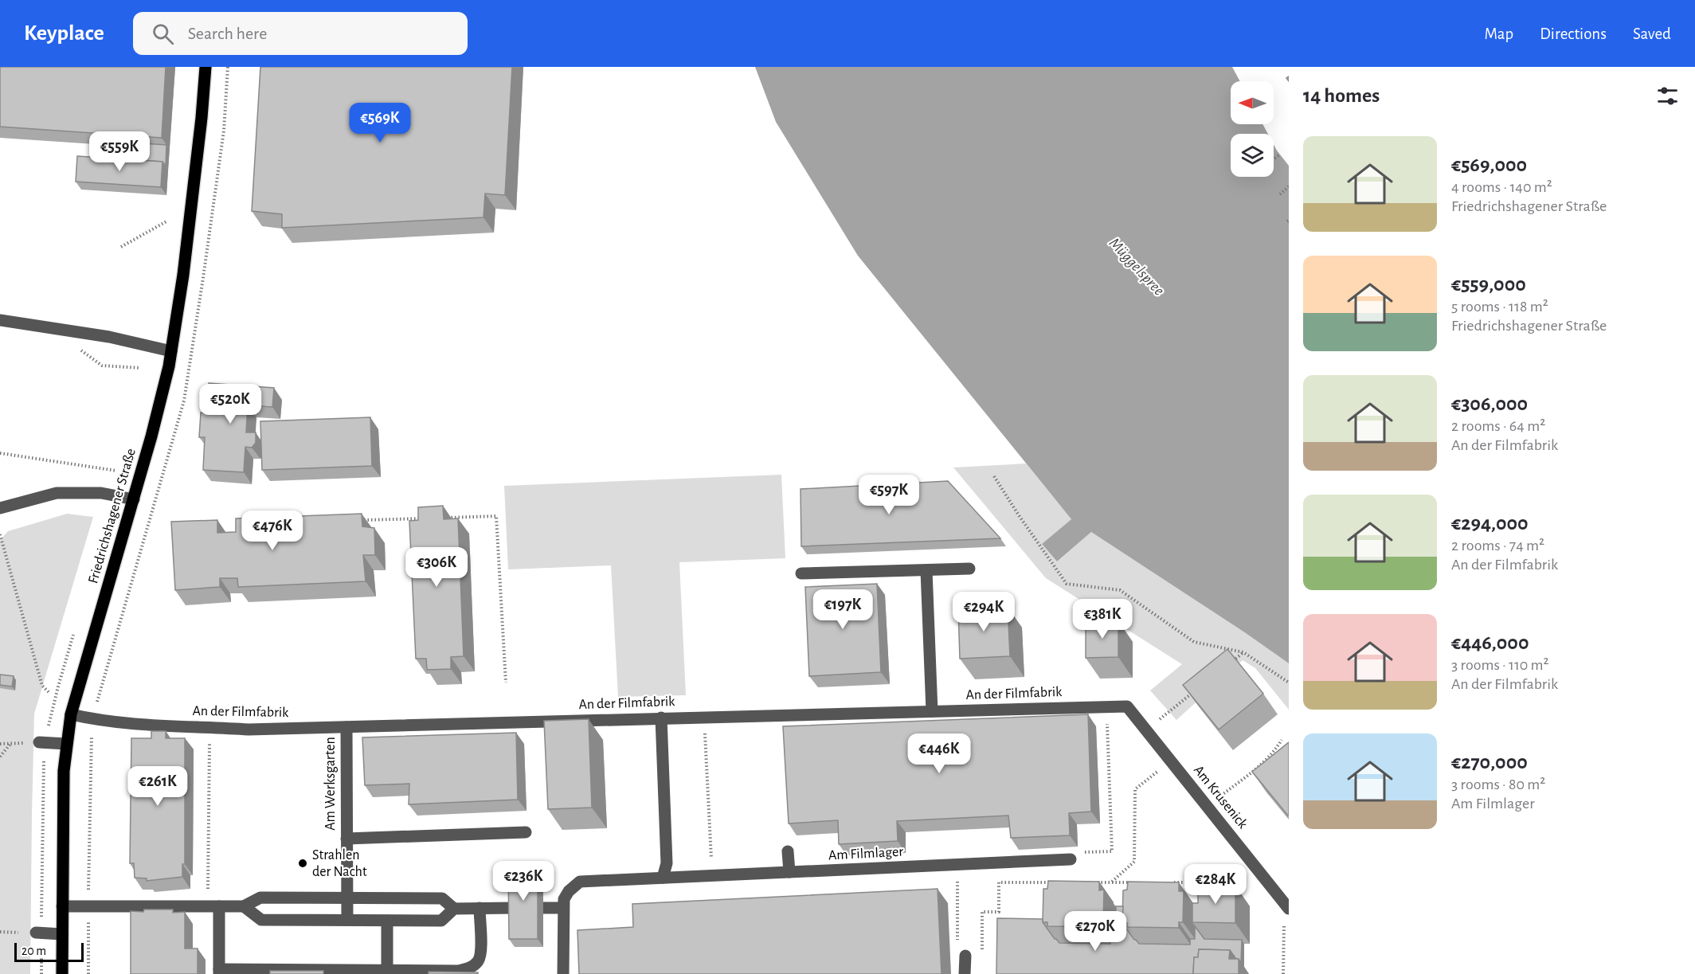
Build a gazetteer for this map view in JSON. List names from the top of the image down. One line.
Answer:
{"streets":{"main road":["Friedrichshagener Straße"],"street":["An der Filmfabrik","Am Werksgarten","Am Krusenick","Am Filmlager"]},"crossings":[["Friedrichshagener Straße","An der Filmfabrik"],["An der Filmfabrik","Am Werksgarten"],["An der Filmfabrik","Am Krusenick"]],"water":["Müggelspree"],"places":["Strahlen der Nacht"],"scale_bar":"20 m","north":"left","page":{"header":"Keyplace","search":"Search here","nav":["Map","Directions","Saved"],"heading":"14 homes","price":["€569K","€559K","€520K","€597K","€476K","€306K","€197K","€294K","€381K","€446K","€261K","€236K","€284K","€270K"],"list":[{"name":"€569,000","note":"4 rooms · 140 m² · Friedrichshagener Straße"},{"name":"€559,000","note":"5 rooms · 118 m² · Friedrichshagener Straße"},{"name":"€306,000","note":"2 rooms · 64 m² · An der Filmfabrik"},{"name":"€294,000","note":"2 rooms · 74 m² · An der Filmfabrik"},{"name":"€446,000","note":"3 rooms · 110 m² · An der Filmfabrik"},{"name":"€270,000","note":"3 rooms · 80 m² · Am Filmlager"}],"scale":"20 m"}}
